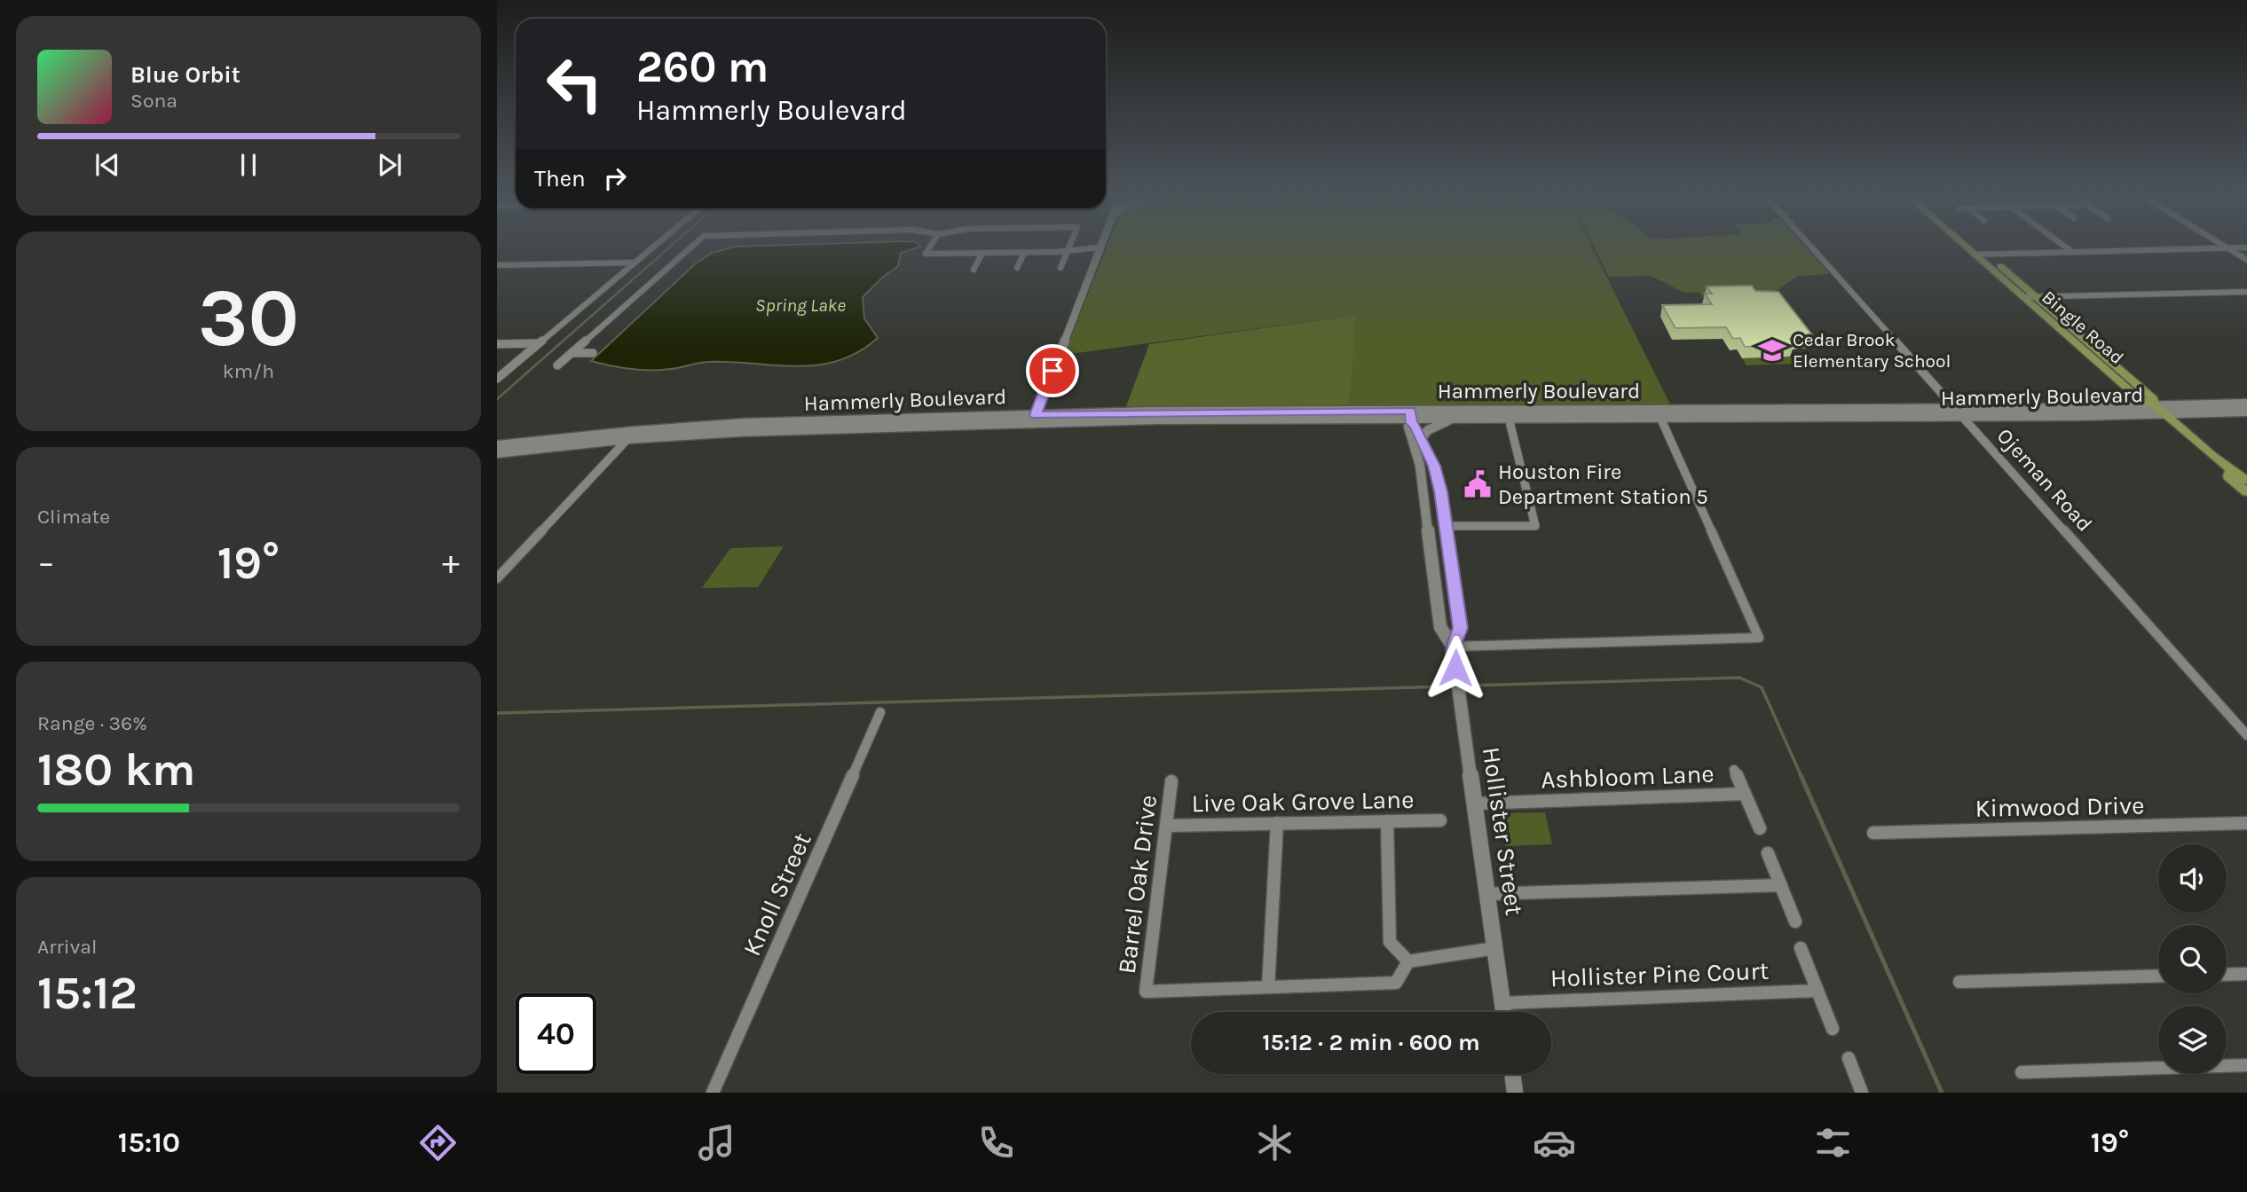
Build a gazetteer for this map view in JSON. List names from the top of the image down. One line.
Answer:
{"streets":{"main road":["Bingle Road","Hammerly Boulevard","Hollister Street"],"street":["Ojeman Road","Ashbloom Lane","Live Oak Grove Lane","Kimwood Drive","Barrel Oak Drive","Knoll Street","Hollister Pine Court"]},"crossings":[["Bingle Road","Hammerly Boulevard"],["Hammerly Boulevard","Ojeman Road"],["Hammerly Boulevard","Hollister Street"],["Ashbloom Lane","Hollister Street"],["Live Oak Grove Lane","Barrel Oak Drive"],["Hollister Street","Hollister Pine Court"]],"water":["Spring Lake"],"places":{"school or university":["Cedar Brook Elementary School"],"public building":["Houston Fire Department Station 5"]},"page":{"turn":["260 m","Hammerly Boulevard"],"song":["Blue Orbit","Sona"],"then":"Then","tile":[["30","km/h"],"Climate",["Range · 36%","180 km"],["Arrival","15:12"]],"heat":["−","19°","+"],"limit":"40","trip":"15:12 · 2 min · 600 m","tabs":["15:10","19°"]}}
